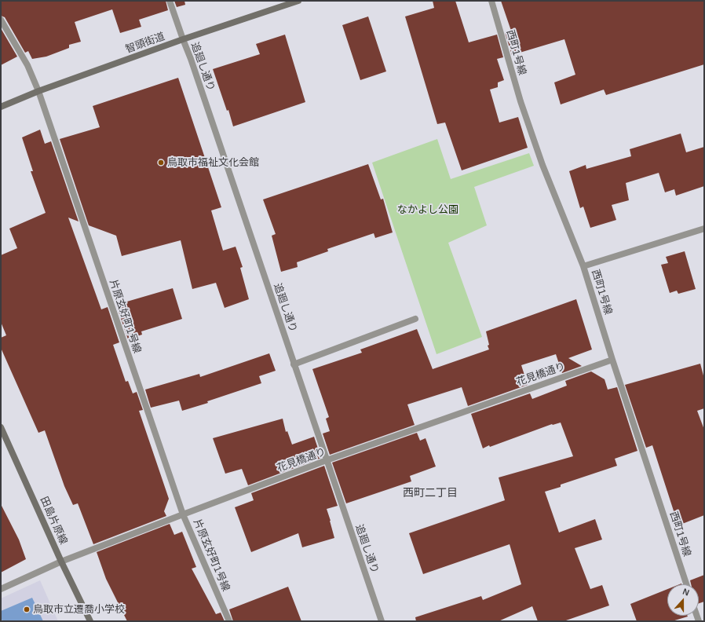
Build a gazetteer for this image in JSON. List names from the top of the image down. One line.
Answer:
{"streets":{"street":["智頭街道","西町1号線","追廻し通り","片原玄好町1号線","花見橋通り","田島片原線"]},"crossings":[["智頭街道","追廻し通り"],["智頭街道","片原玄好町1号線"],["西町1号線","花見橋通り"],["追廻し通り","花見橋通り"],["片原玄好町1号線","花見橋通り"],["花見橋通り","田島片原線"]],"districts":["西町二丁目"],"parks":["なかよし公園"],"places":["鳥取市福祉文化会館","鳥取市立遷喬小学校"],"north":"top"}
